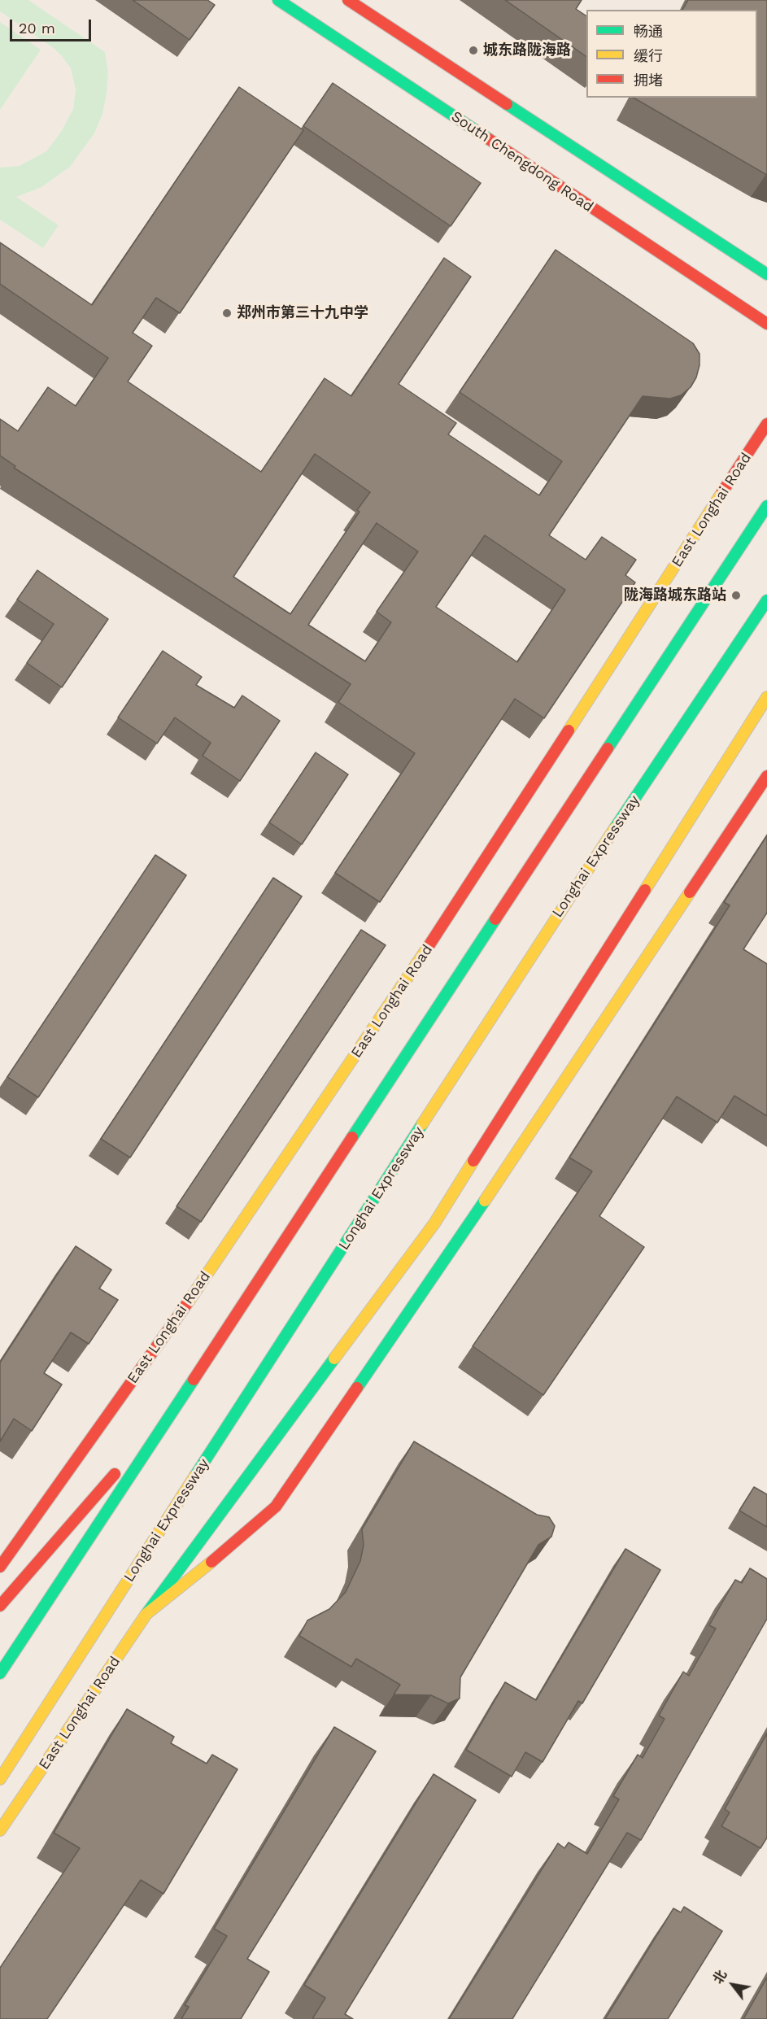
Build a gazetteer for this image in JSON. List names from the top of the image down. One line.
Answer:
{"streets":{"main road":["South Chengdong Road","East Longhai Road","Longhai Expressway"]},"places":["城东路陇海路","郑州市第三十九中学","陇海路城东路站"],"legend":["畅通","缓行","拥堵"],"scale_bar":"20 m","north":"top left"}
